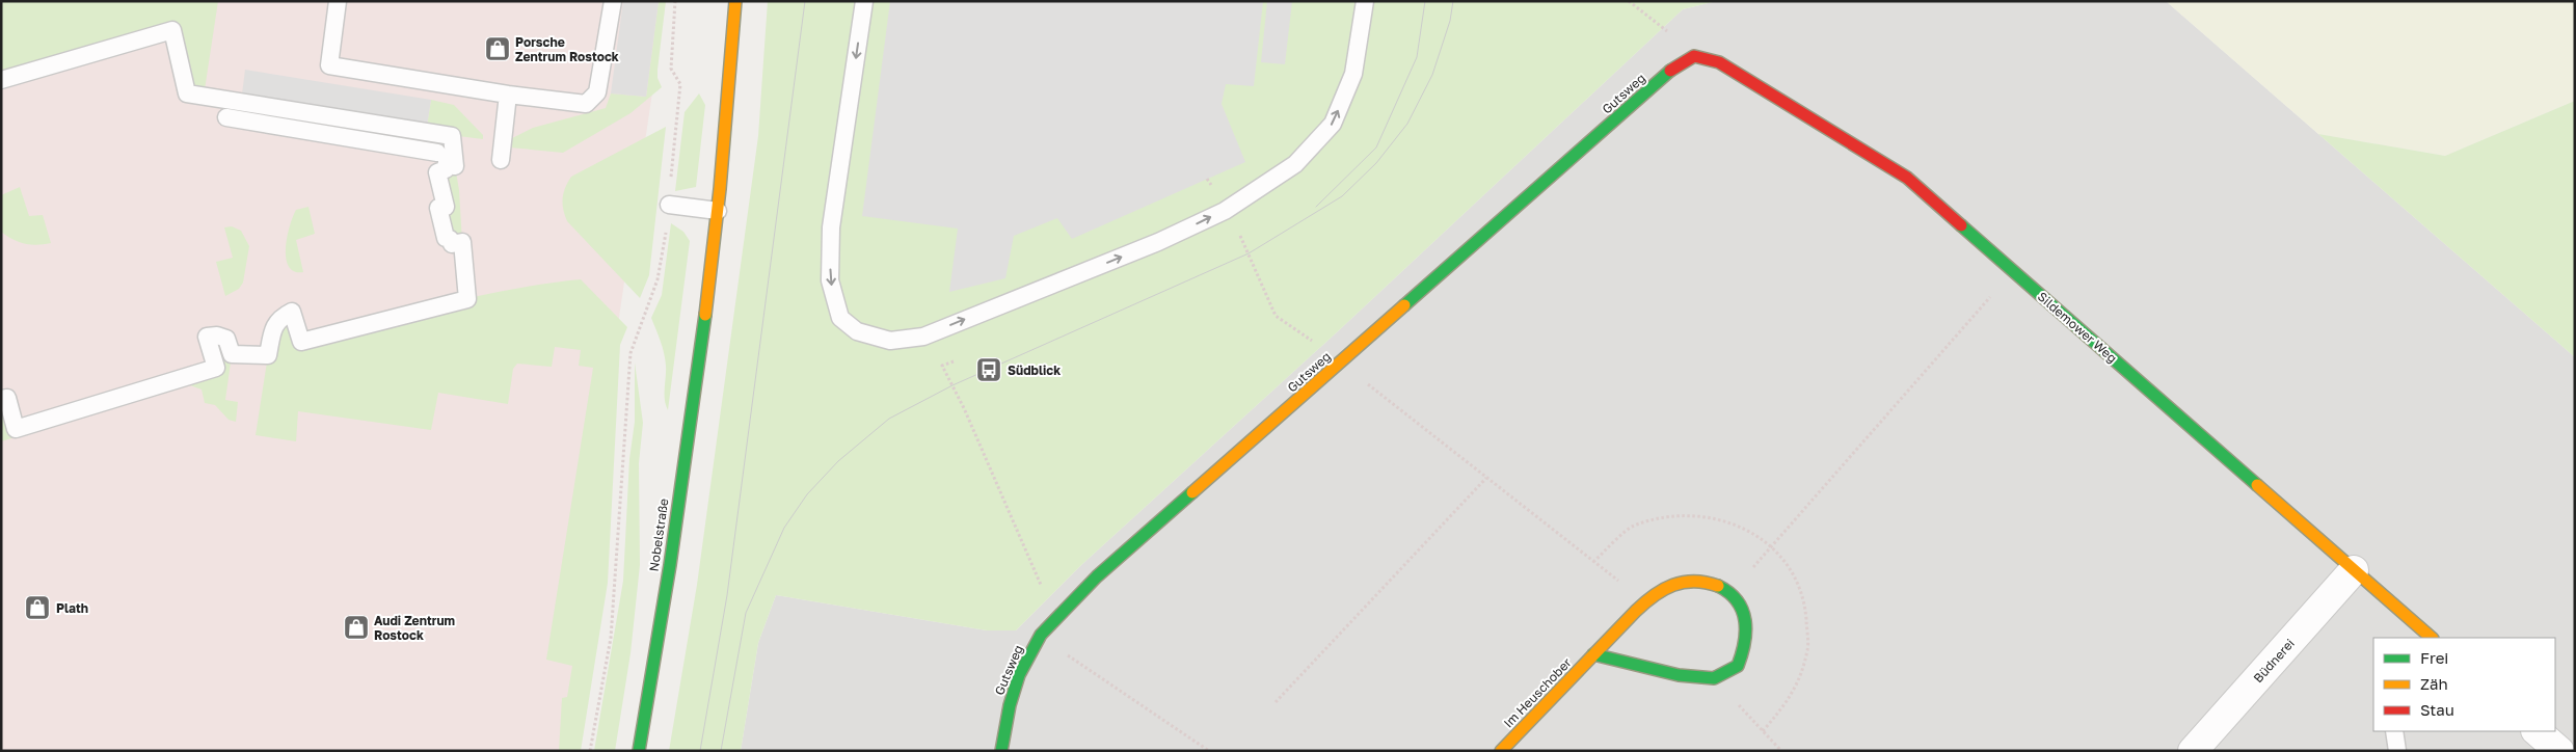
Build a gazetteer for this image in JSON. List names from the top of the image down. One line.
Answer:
{"streets":{"street":["Gutsweg","Sildemower Weg","Nobelstraße","Büdnerei","Im Heuschober"]},"crossings":[["Gutsweg","Sildemower Weg"],["Sildemower Weg","Büdnerei"]],"places":{"shop":["Porsche Zentrum Rostock","Plath","Audi Zentrum Rostock"],"bus stop":["Südblick"]},"legend":["Frei","Zäh","Stau"]}
